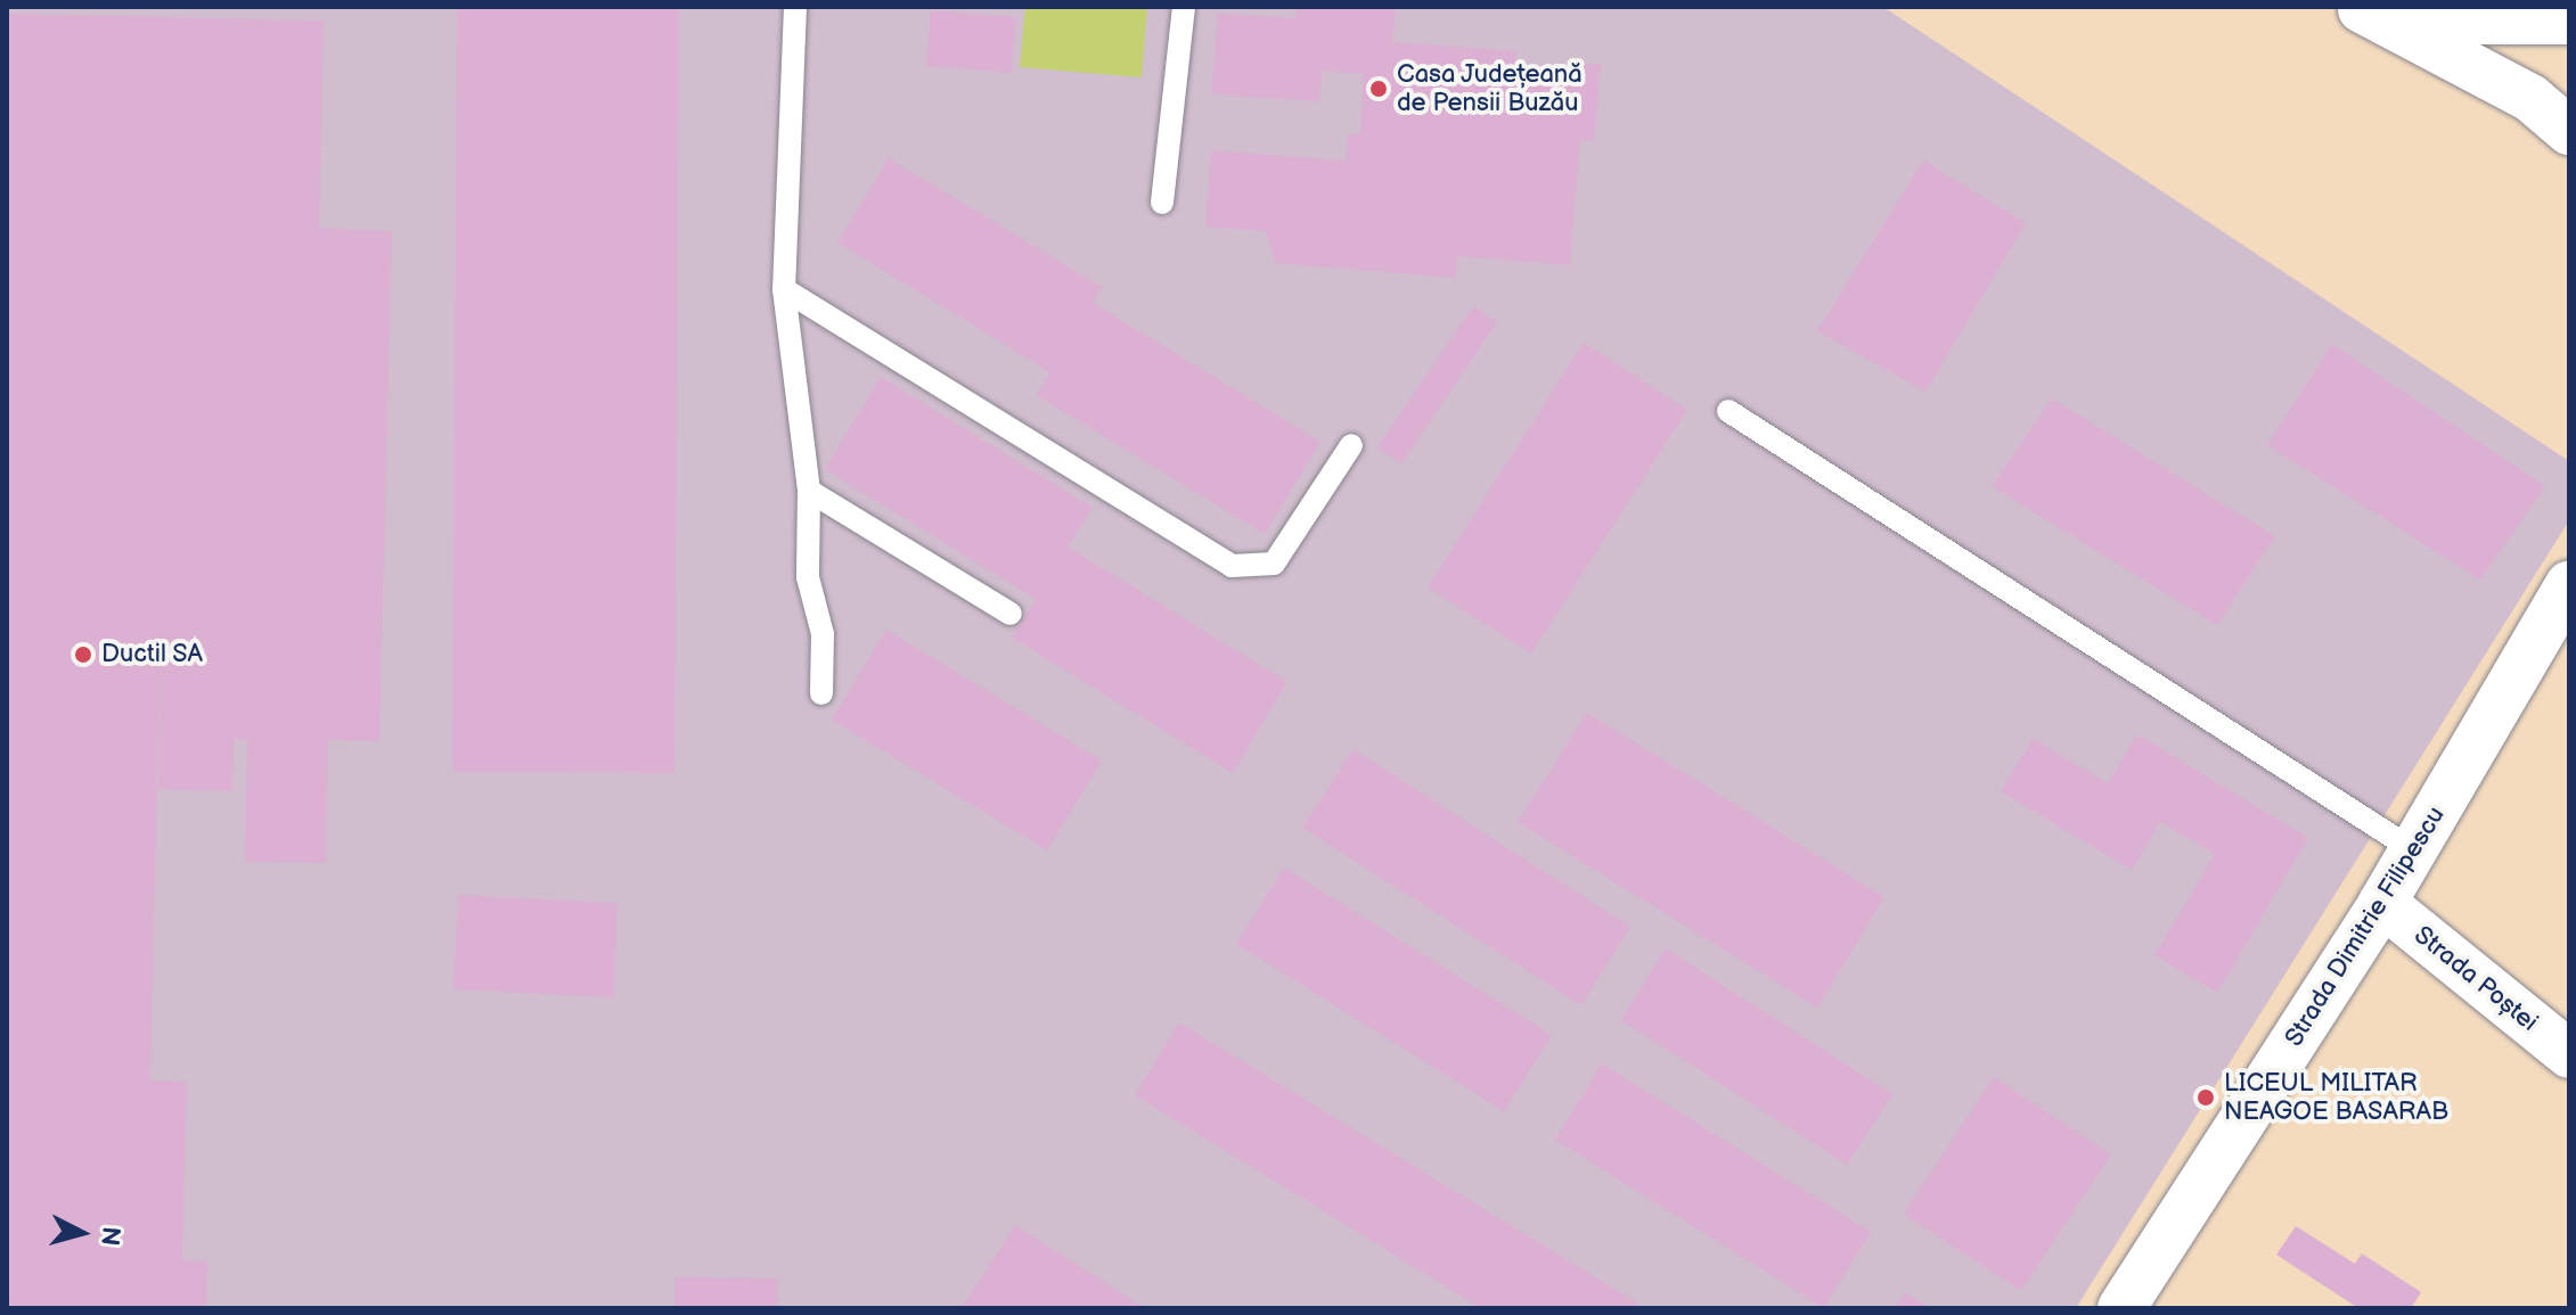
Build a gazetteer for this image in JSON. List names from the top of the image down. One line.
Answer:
{"streets":{"street":["Strada Dimitrie Filipescu","Strada Poștei"]},"crossings":[["Strada Dimitrie Filipescu","Strada Poștei"]],"places":["Casa Județeană de Pensii Buzău","Ductil SA","LICEUL MILITAR NEAGOE BASARAB"],"north":"right"}
